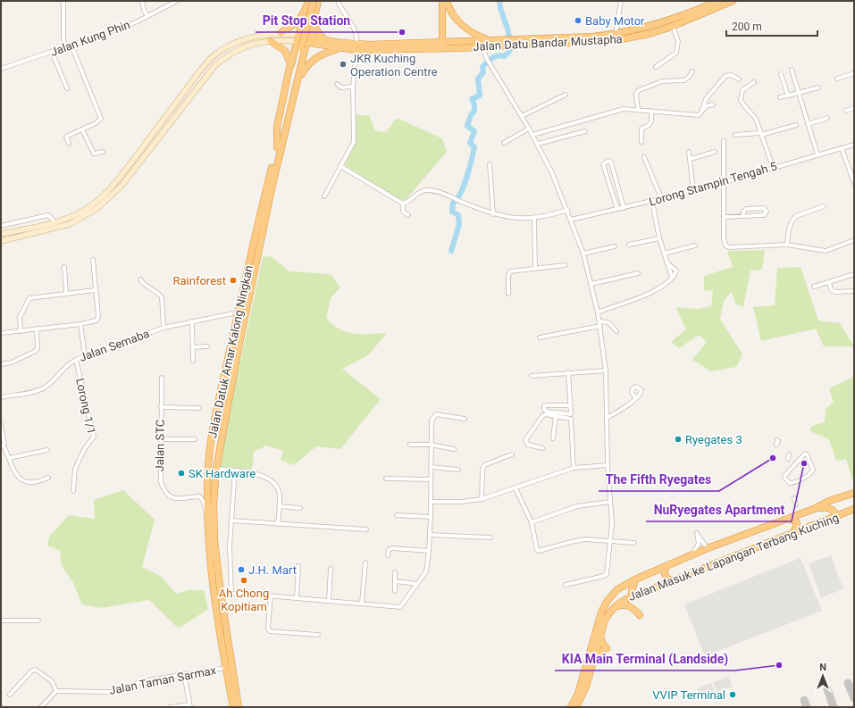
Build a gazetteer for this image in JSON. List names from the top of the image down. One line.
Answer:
{"streets":{"highway":["Jalan Datu Bandar Mustapha","Jalan Datuk Amar Kalong Ningkan","Jalan Masuk ke Lapangan Terbang Kuching"],"street":["Jalan Kung Phin","Lorong Stampin Tengah 5","Jalan Semaba","Lorong 1/1","Jalan STC","Jalan Taman Sarmax"]},"crossings":[["Jalan Semaba","Jalan Datuk Amar Kalong Ningkan"],["Jalan Semaba","Lorong 1/1"],["Jalan Datuk Amar Kalong Ningkan","Jalan Taman Sarmax"]],"places":["Baby Motor","Pit Stop Station","JKR Kuching Operation Centre","Rainforest","Ryegates 3","The Fifth Ryegates","NuRyegates Apartment","SK Hardware","J.H. Mart","Ah Chong Kopitiam","KIA Main Terminal (Landside)","VVIP Terminal"],"scale_bar":"200 m","north":"top"}
